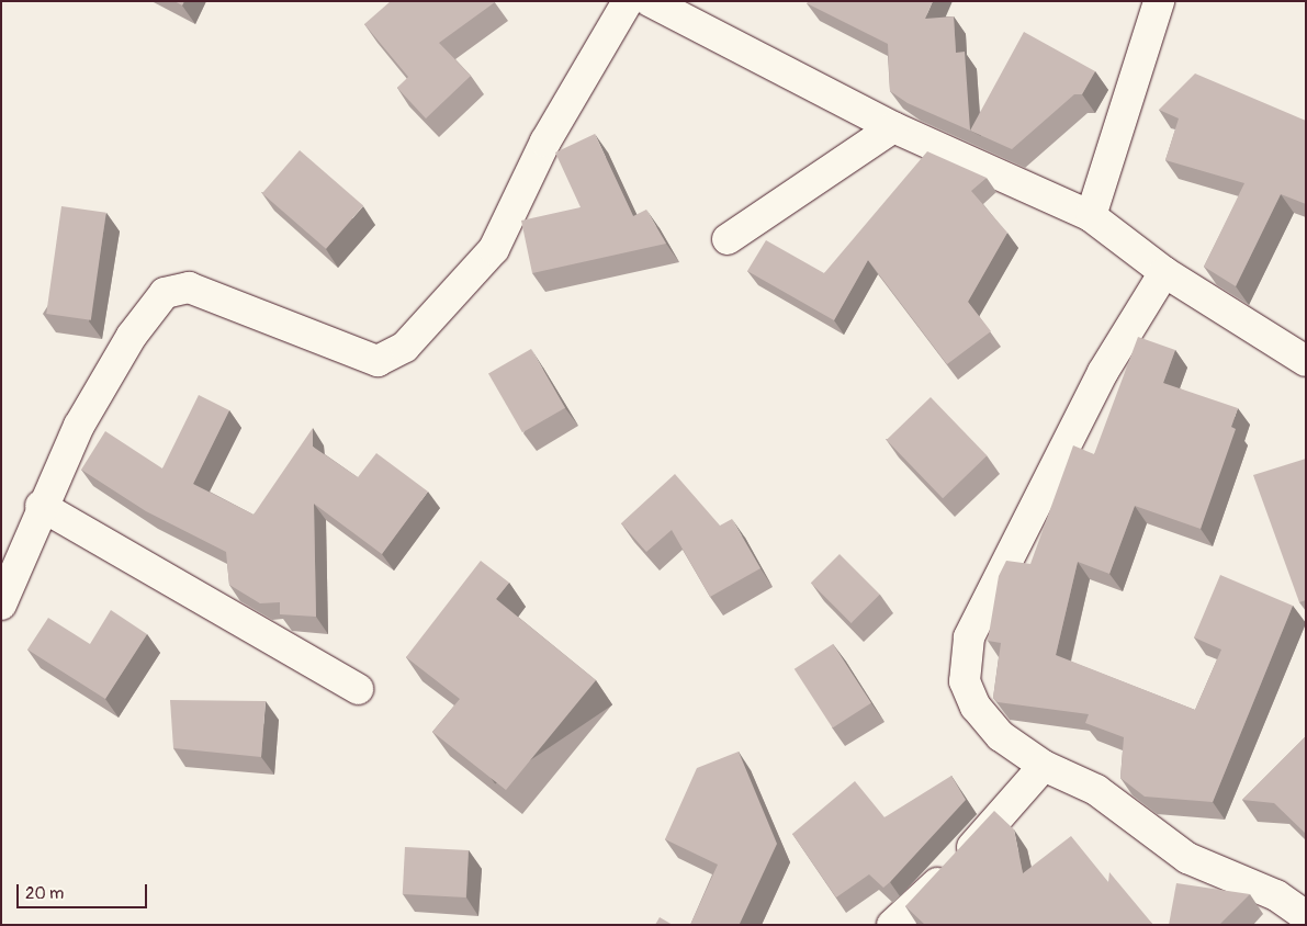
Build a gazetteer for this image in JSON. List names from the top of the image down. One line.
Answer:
{"scale_bar":"20 m"}
